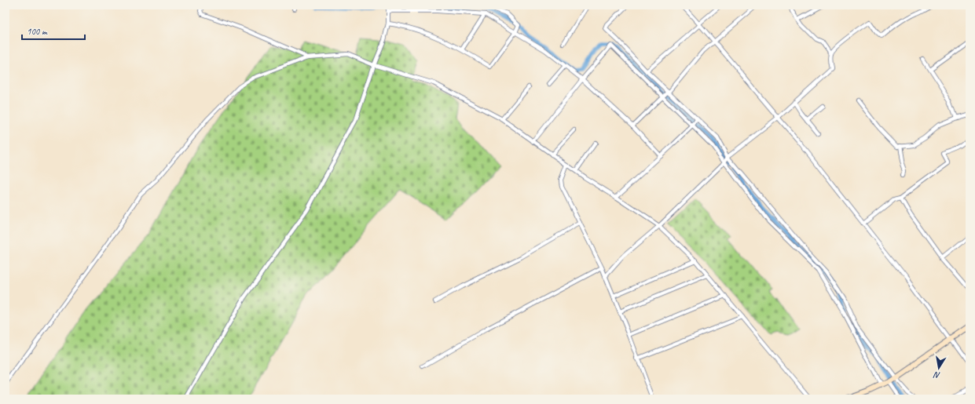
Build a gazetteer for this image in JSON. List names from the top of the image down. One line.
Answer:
{"scale_bar":"100 m","north":"bottom"}
